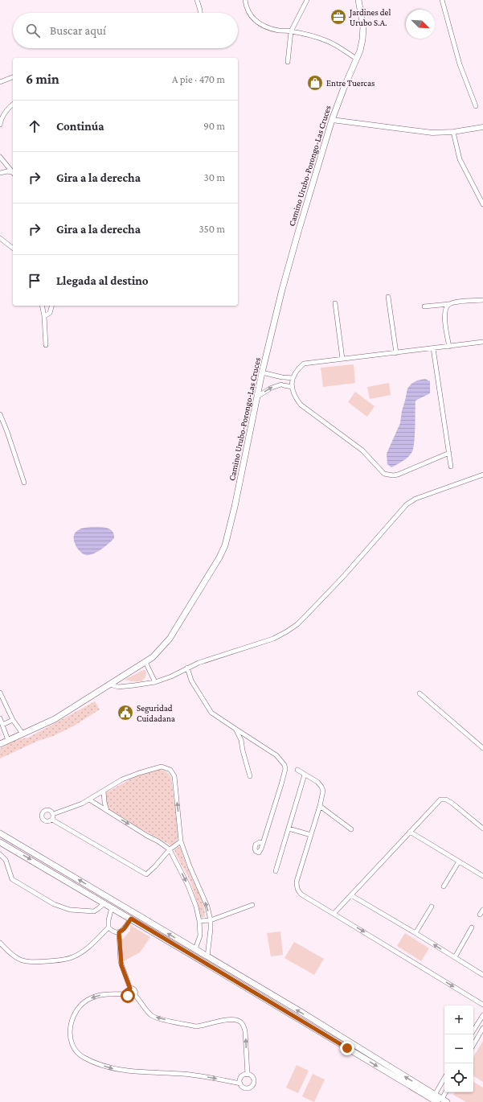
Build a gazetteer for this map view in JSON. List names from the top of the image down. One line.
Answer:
{"streets":{"main road":["Camino Urubo-Porongo-Las Cruces"]},"places":{"office":["Jardines del Urubo S.A."],"shop":["Entre Tuercas"],"public building":["Seguridad Cuidadana"]},"north":"bottom right","page":{"search":"Buscar aquí","heading":["6 min","A pie · 470 m"],"list":[["Continúa","90 m"],["Gira a la derecha","30 m"],["Gira a la derecha","350 m"],"Llegada al destino"],"map_buttons":["+","−"]}}
